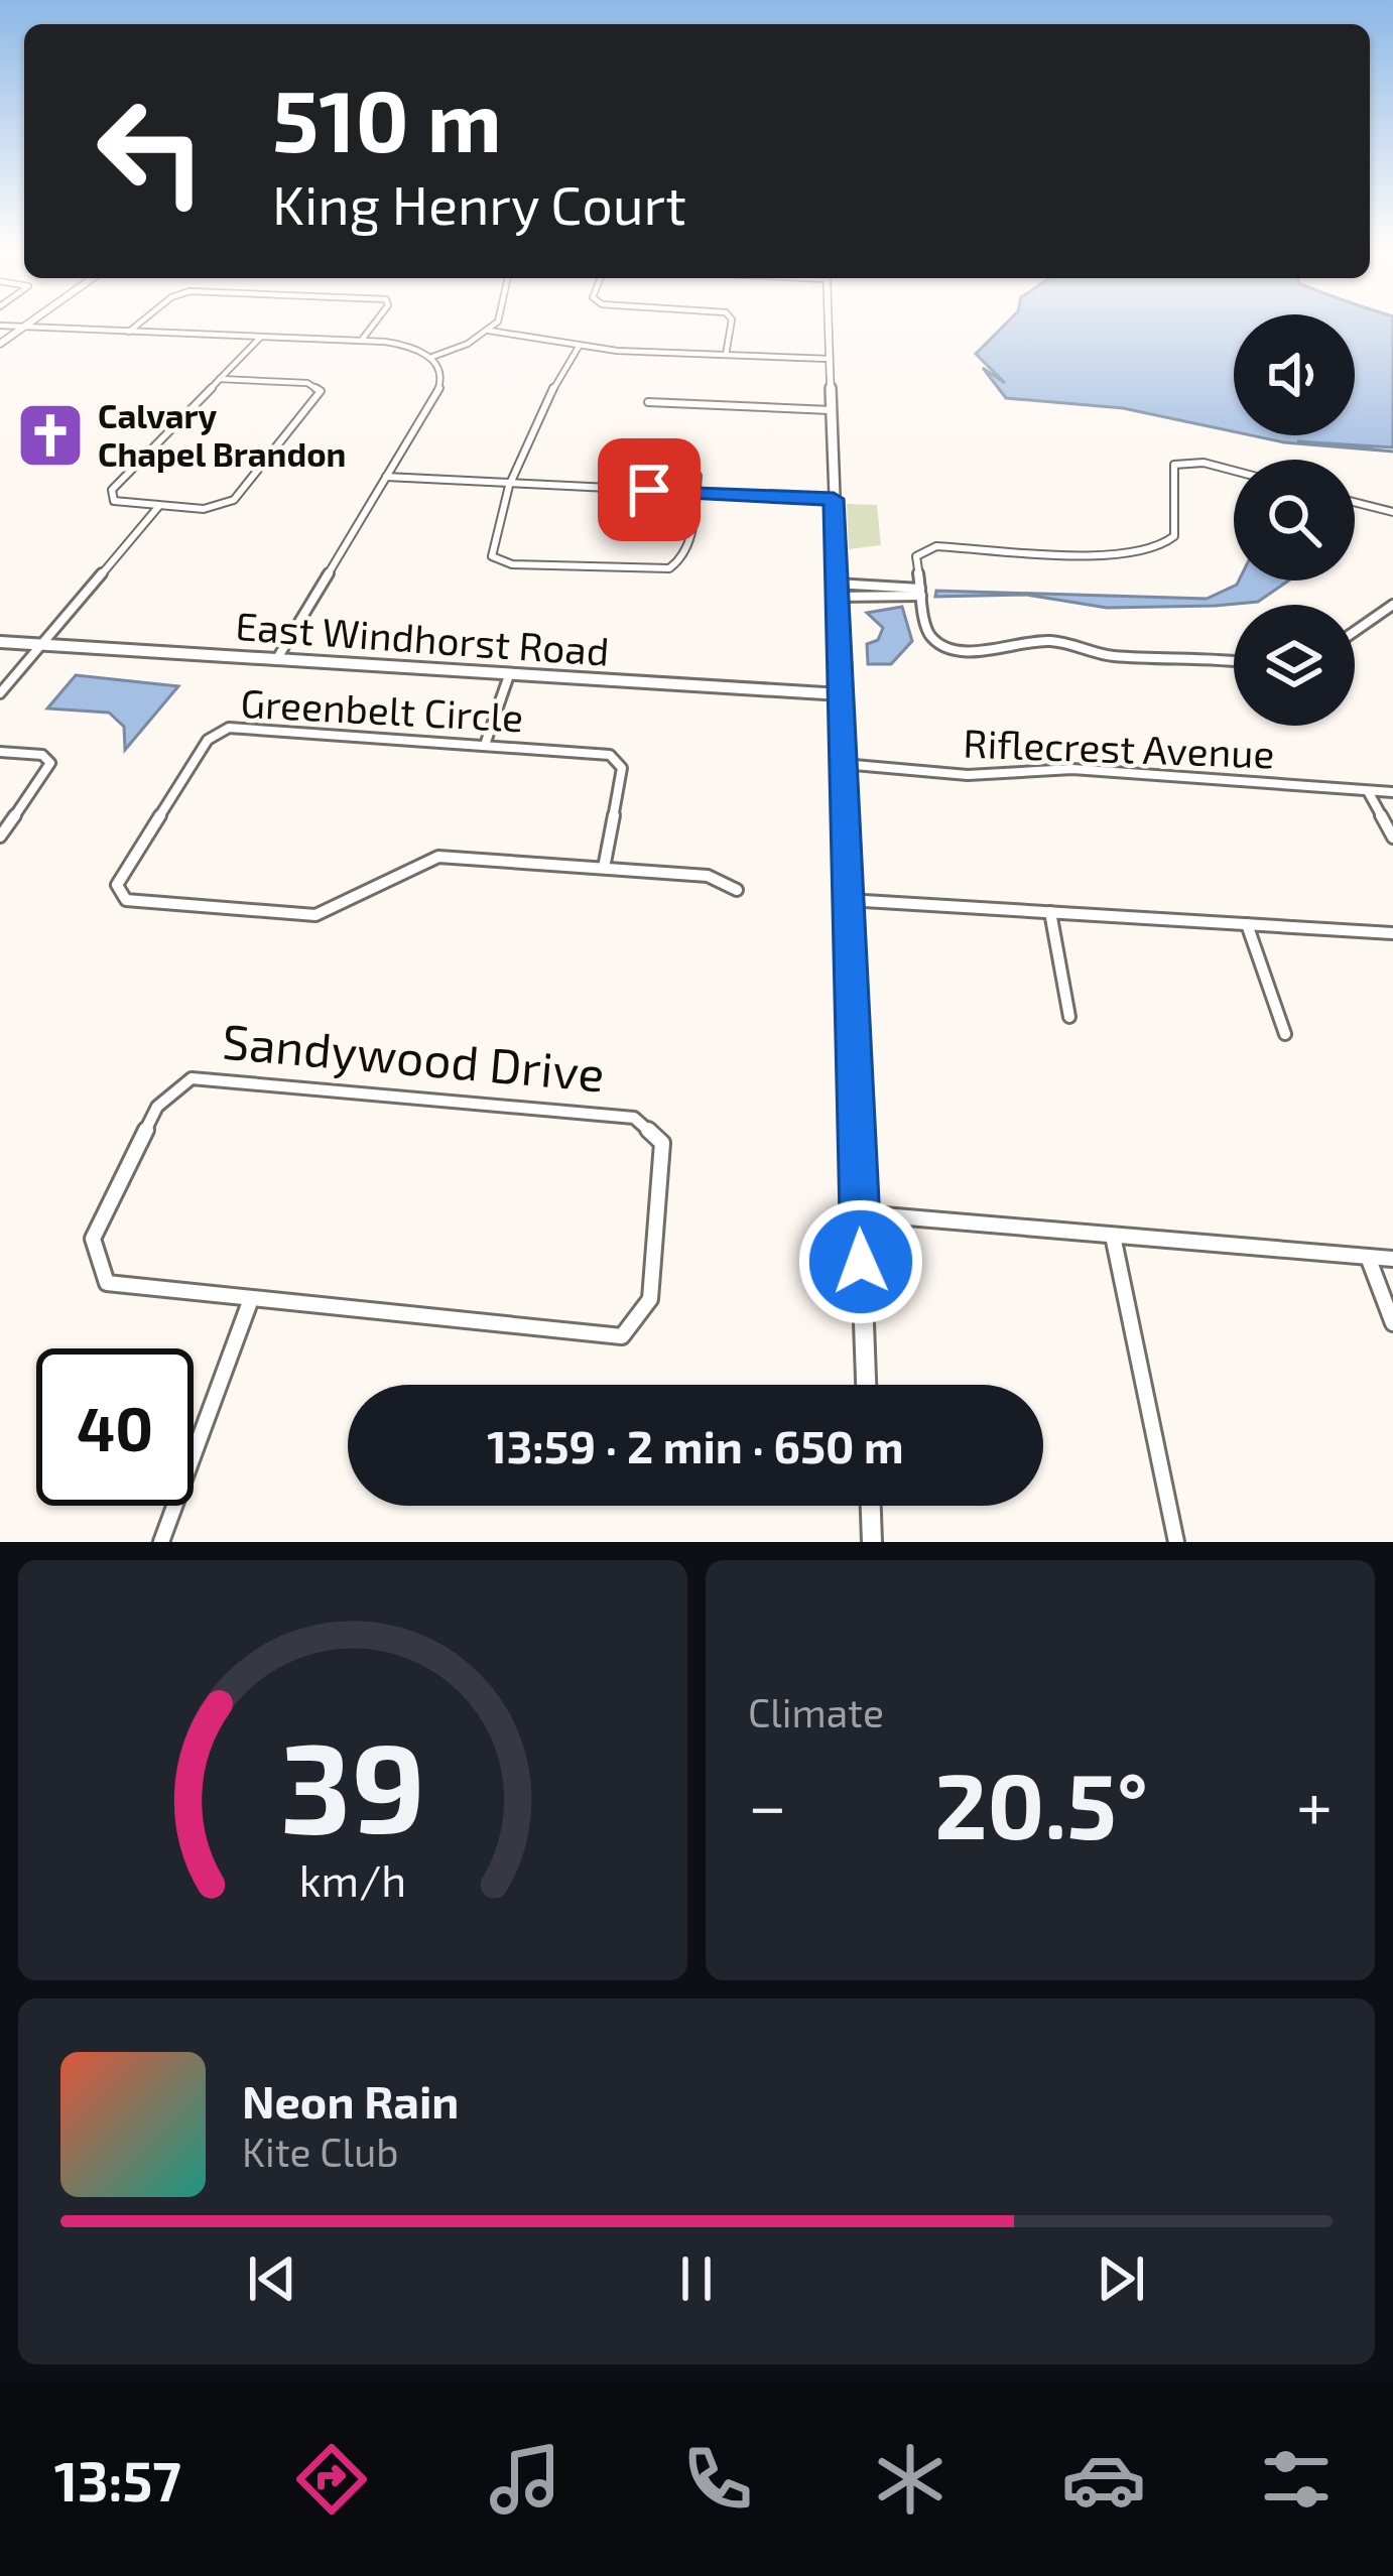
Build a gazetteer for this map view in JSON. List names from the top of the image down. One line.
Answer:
{"streets":{"street":["East Windhorst Road","Greenbelt Circle","Riflecrest Avenue","Sandywood Drive"]},"places":{"church":["Calvary Chapel Brandon"]},"page":{"turn":["510 m","King Henry Court"],"limit":"40","trip":"13:59 · 2 min · 650 m","tile":"Climate","heat":["−","20.5°","+"],"song":["Neon Rain","Kite Club"],"tabs":"13:57","gauge":["39","km/h"]}}
